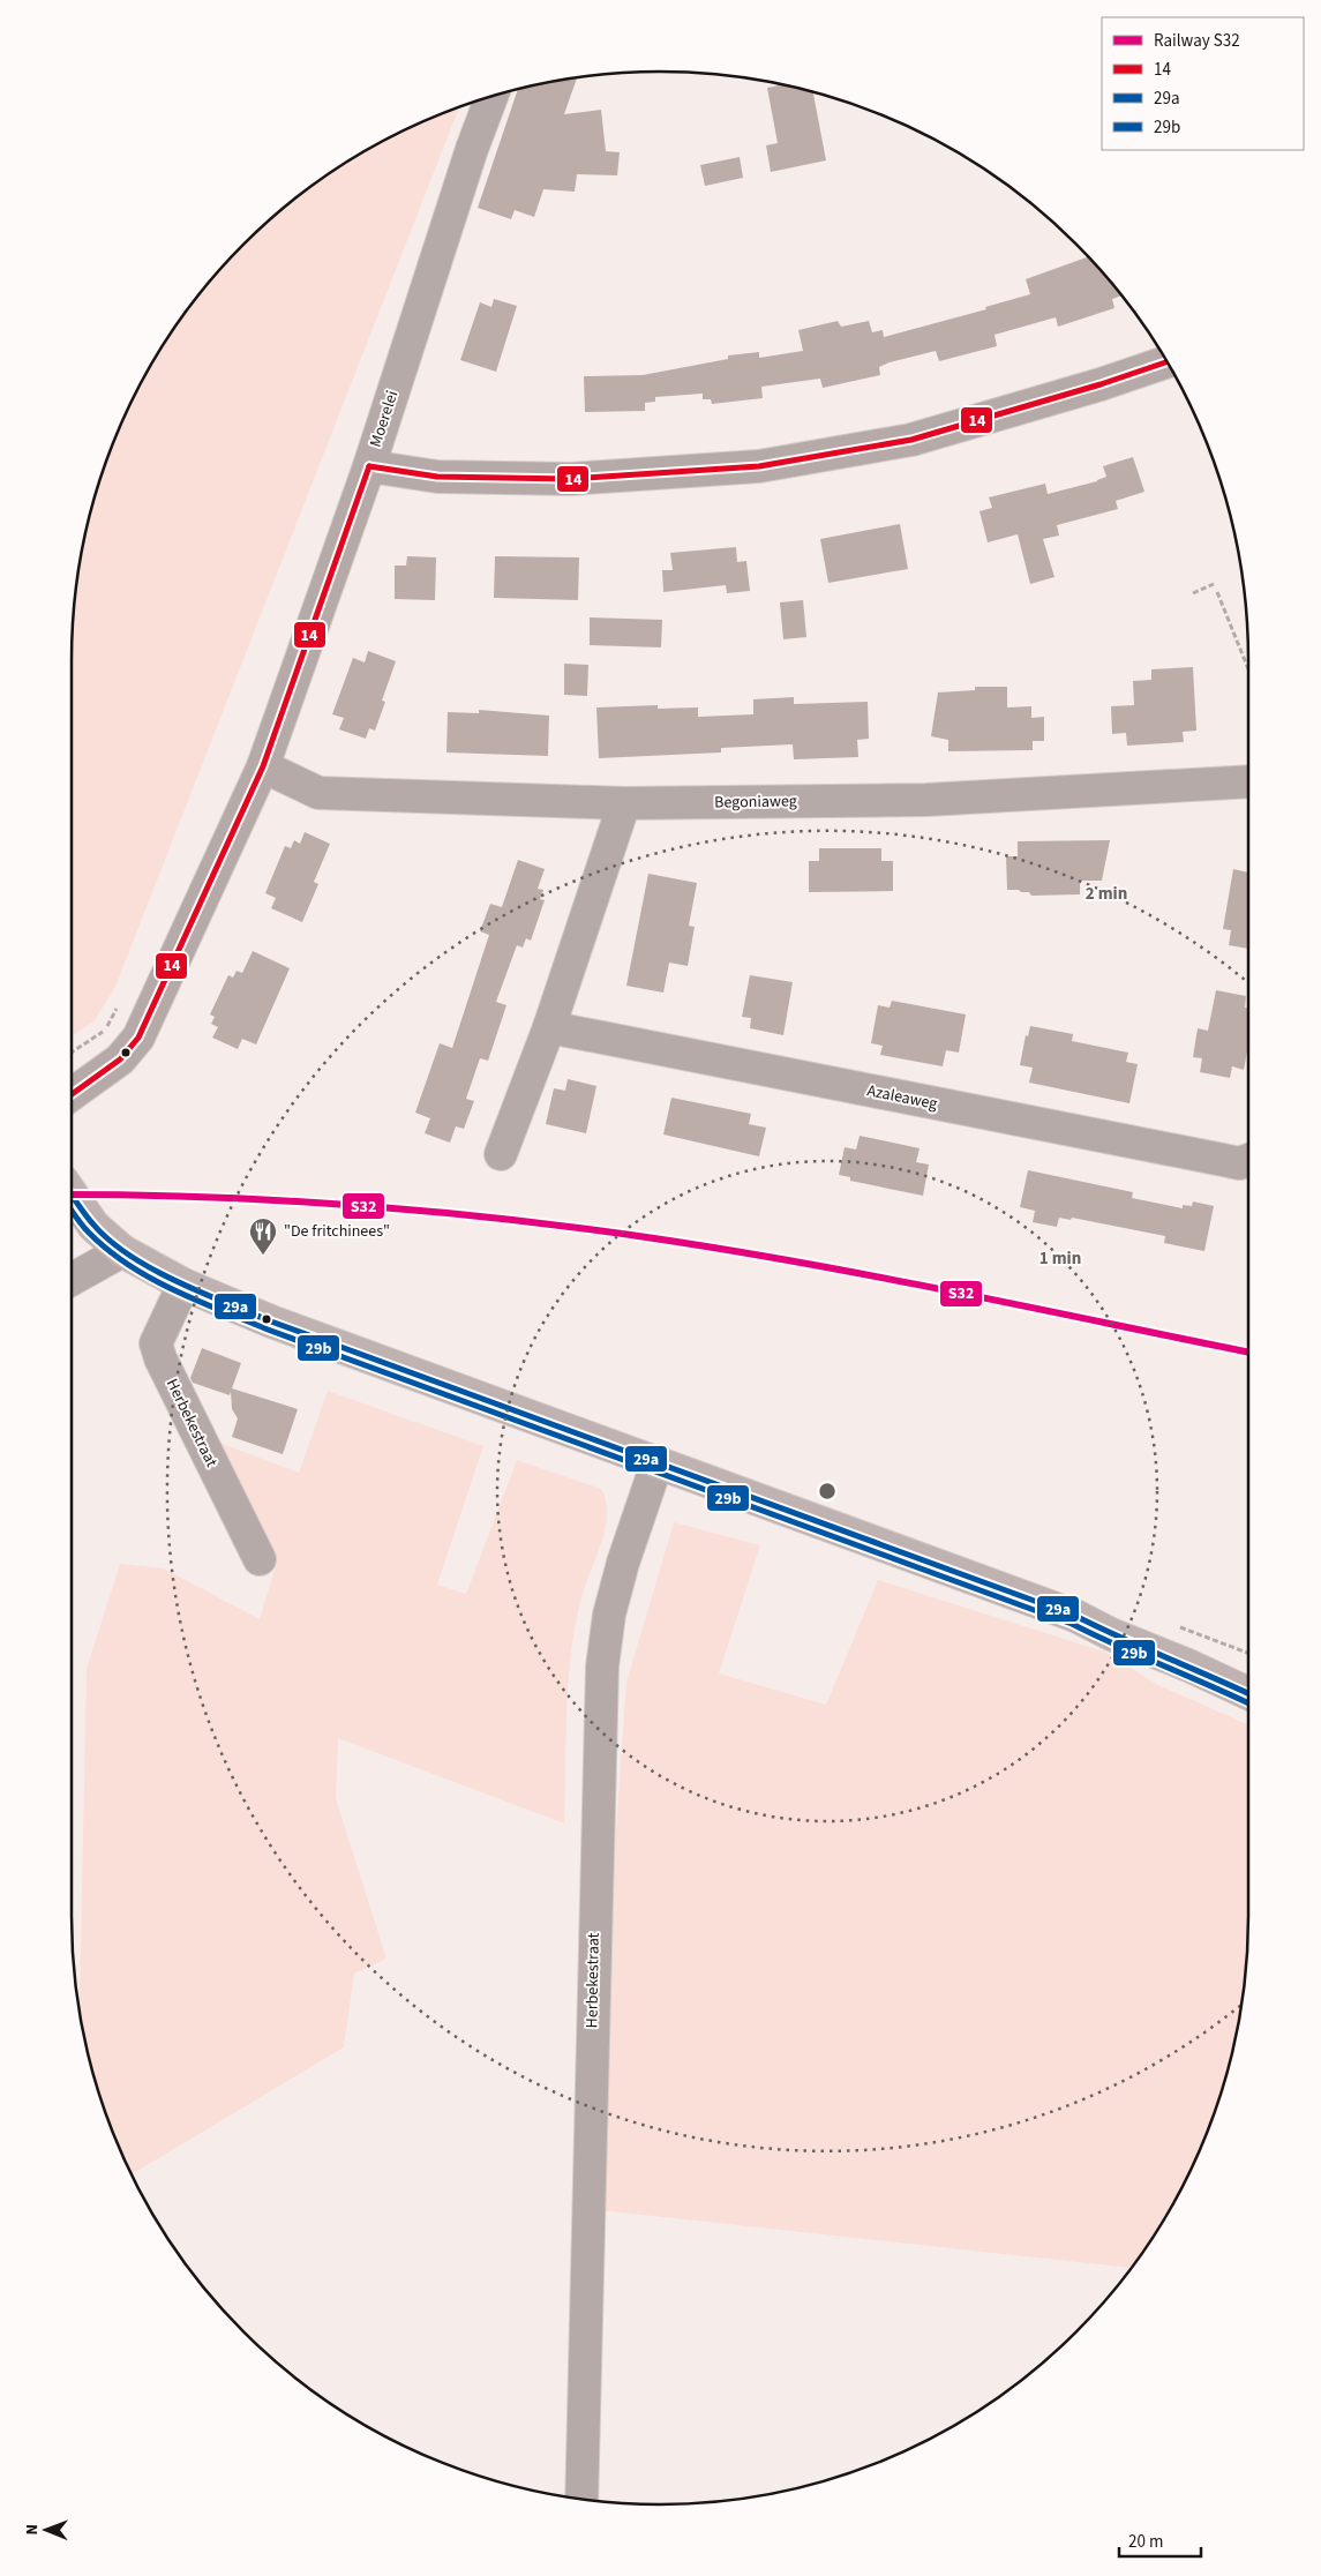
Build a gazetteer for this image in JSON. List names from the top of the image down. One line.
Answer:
{"streets":{"street":["Moerelei","Begoniaweg","Azaleaweg","Herbekestraat"]},"crossings":[["Moerelei","Begoniaweg"]],"places":{"restaurant":["\"De fritchinees\""]},"lines":["transit line 14","rail line S32","transit line 29a","transit line 29b"],"legend":["Railway S32","14","29a","29b"],"scale_bar":"20 m","north":"left","rings":["2 min","1 min"]}
